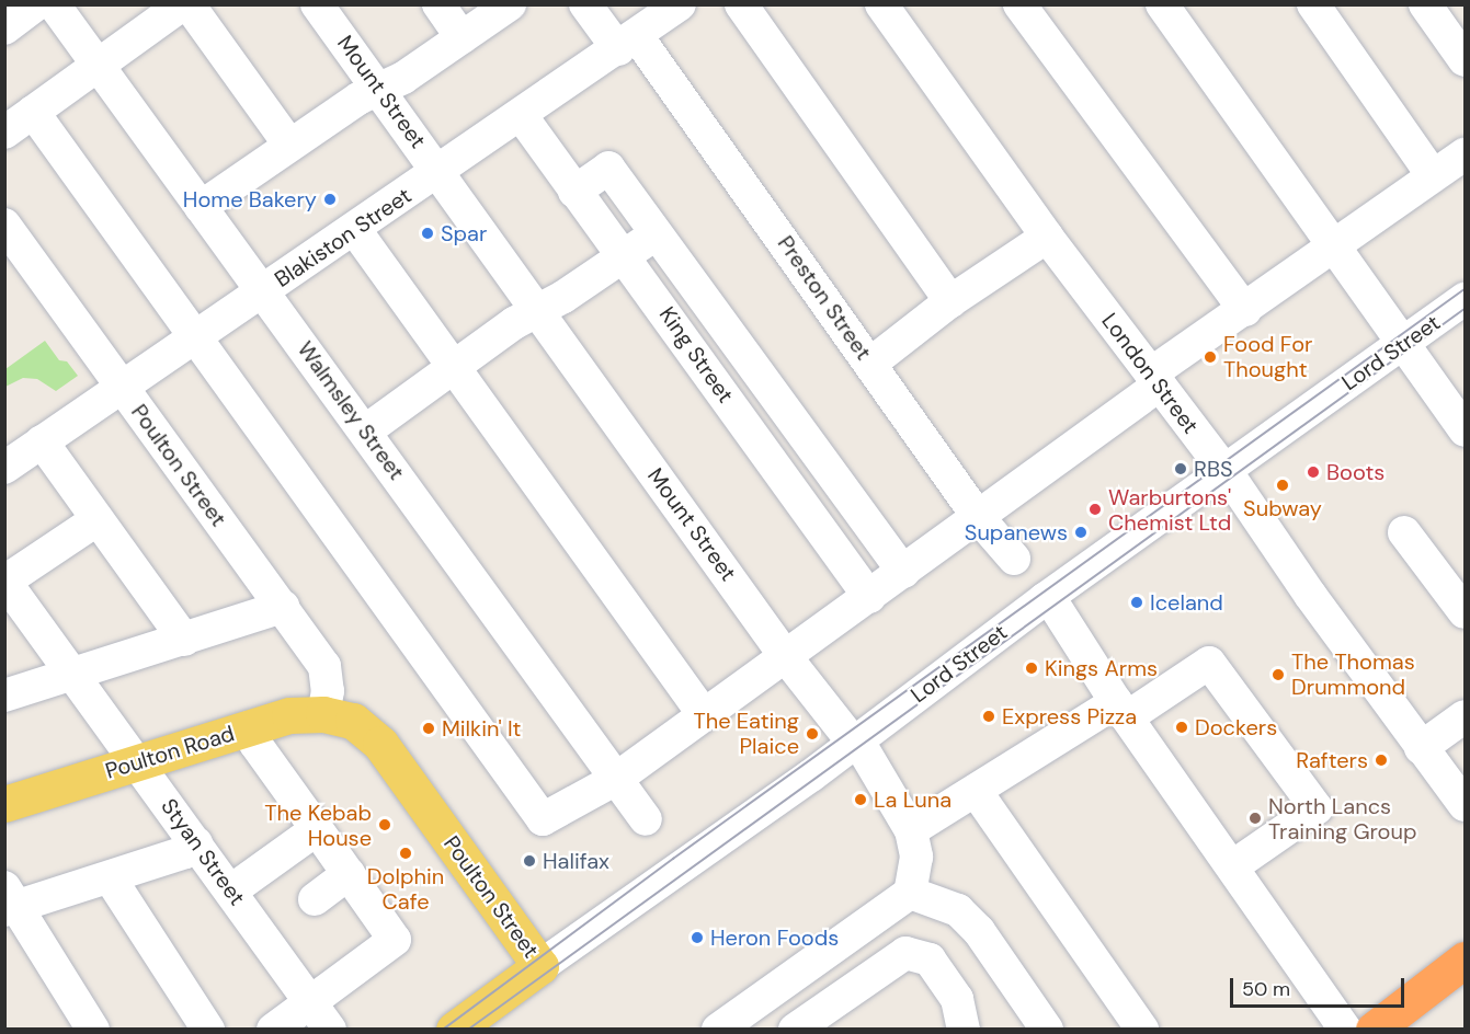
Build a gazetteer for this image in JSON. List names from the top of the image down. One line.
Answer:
{"streets":{"main road":["Lord Street","Poulton Street","Poulton Road"],"street":["Mount Street","Blakiston Street","Preston Street","King Street","London Street","Walmsley Street","Styan Street"]},"crossings":[["Mount Street","Blakiston Street"],["Mount Street","Lord Street"],["Blakiston Street","Preston Street"],["Blakiston Street","King Street"],["Blakiston Street","Walmsley Street"],["Blakiston Street","Poulton Street"],["Lord Street","London Street"],["Lord Street","Poulton Street"],["Poulton Street","Poulton Road"],["Poulton Road","Styan Street"]],"places":["Home Bakery","Spar","Food For Thought","RBS","Boots","Subway","Warburtons' Chemist Ltd","Supanews","Iceland","Kings Arms","The Thomas Drummond","Express Pizza","Dockers","Milkin' It","The Eating Plaice","Rafters","La Luna","North Lancs Training Group","The Kebab House","Dolphin Cafe","Halifax","Heron Foods"],"scale_bar":"50 m"}
